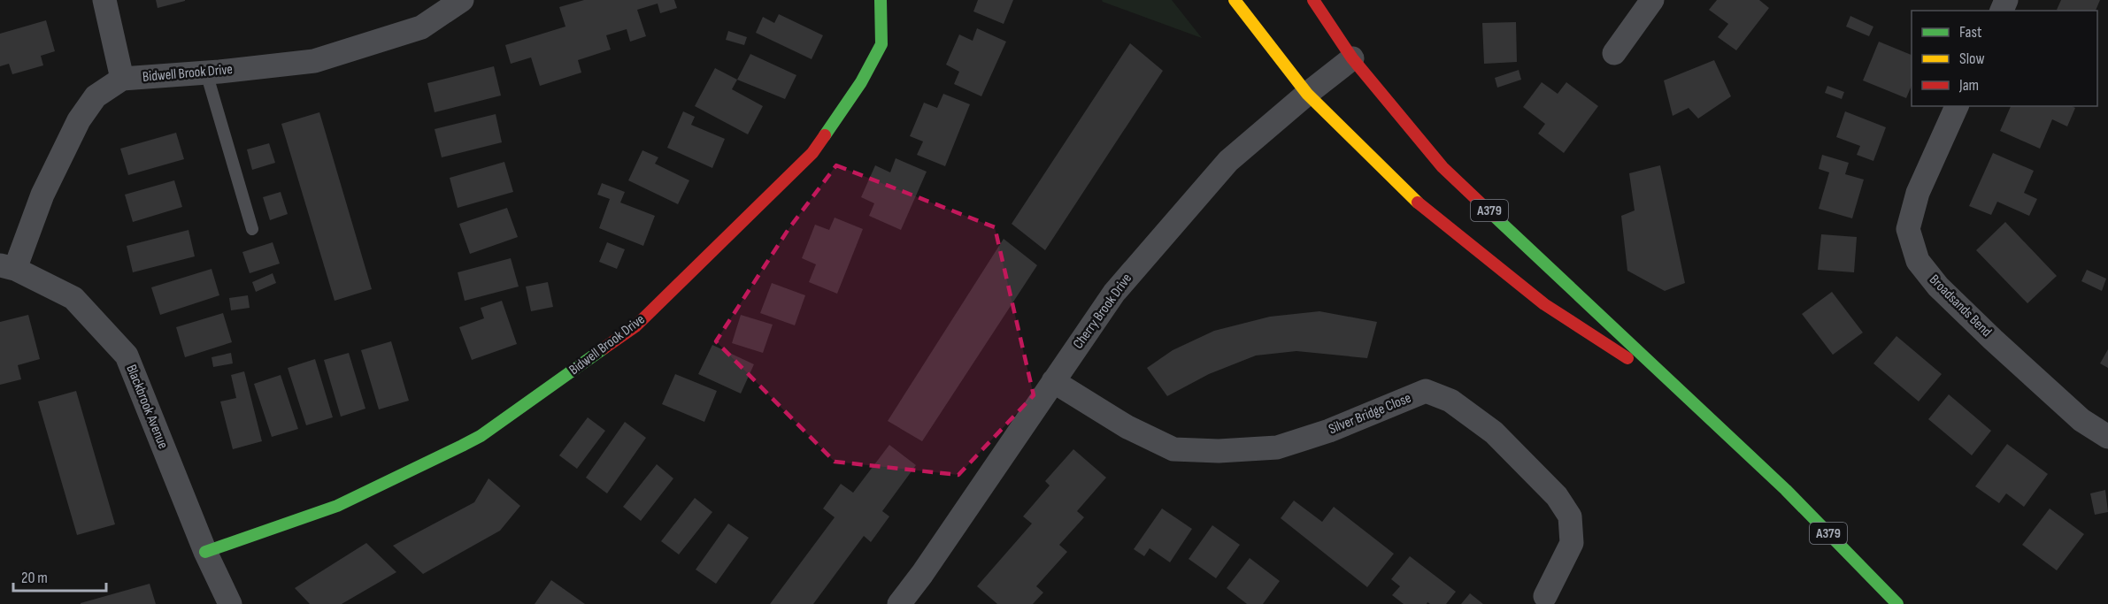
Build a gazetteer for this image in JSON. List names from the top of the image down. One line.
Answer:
{"streets":{"main road":["Bidwell Brook Drive","A379"],"street":["Broadsands Bend","Cherry Brook Drive","Blackbrook Avenue","Silver Bridge Close"]},"crossings":[["Bidwell Brook Drive","Blackbrook Avenue"],["A379","Cherry Brook Drive"],["Cherry Brook Drive","Silver Bridge Close"]],"legend":["Fast","Slow","Jam"],"scale_bar":"20 m"}
